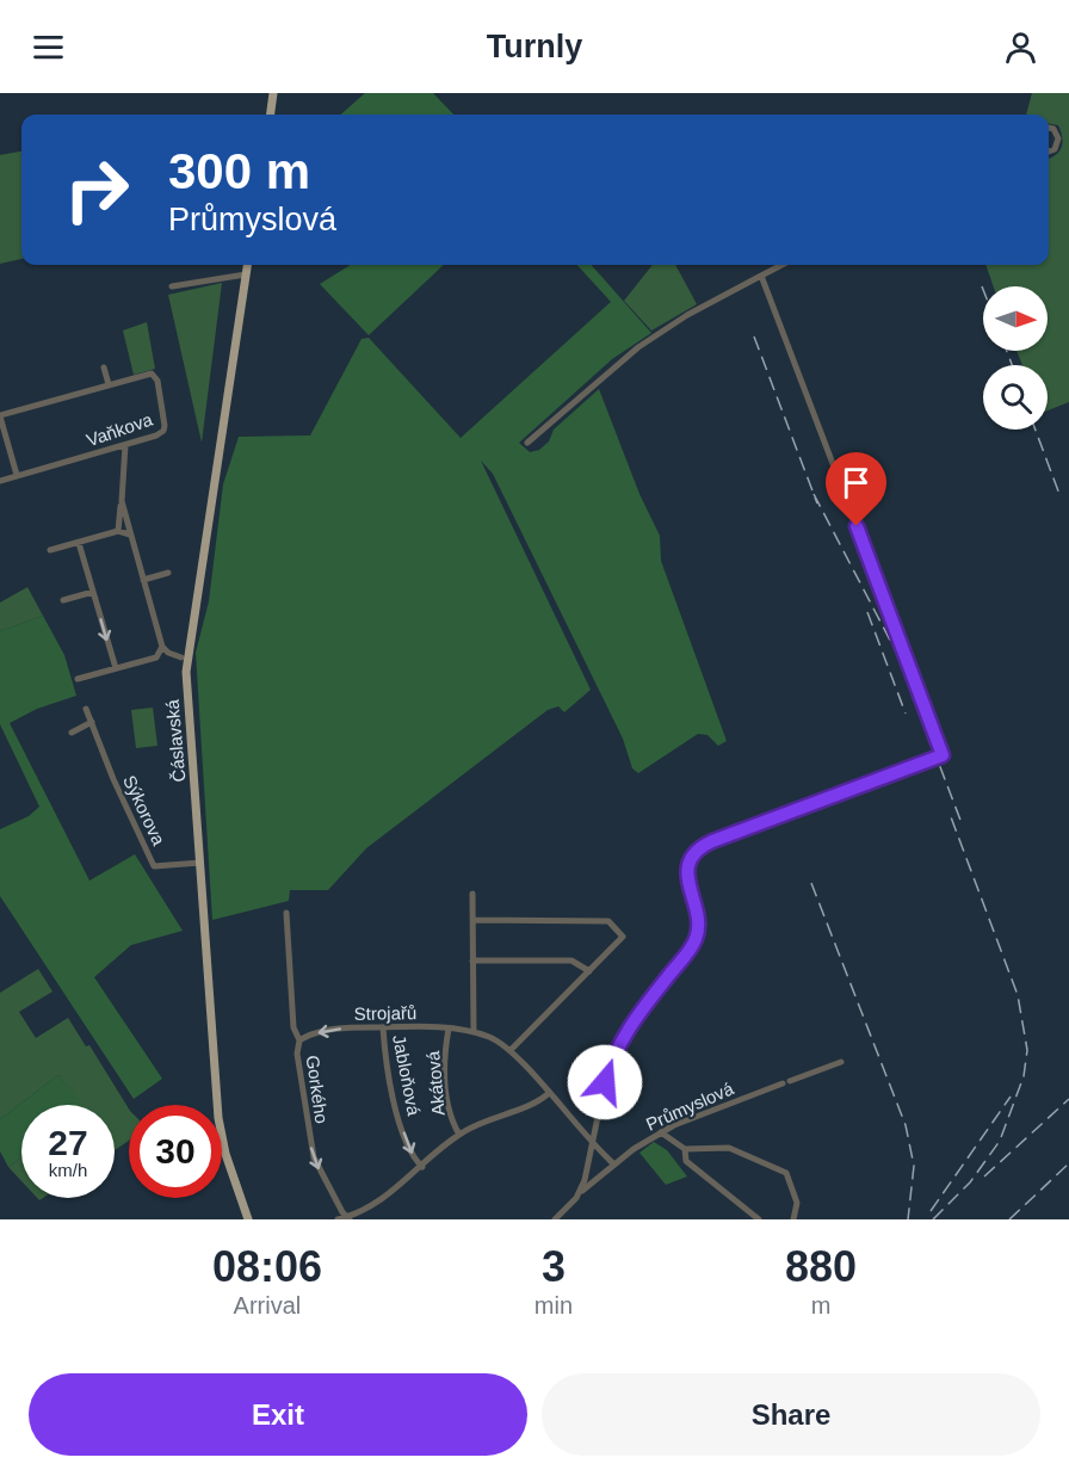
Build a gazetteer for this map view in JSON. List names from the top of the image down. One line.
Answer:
{"streets":{"main road":["Čáslavská"],"street":["Vaňkova","Sýkorova","Strojařů","Jabloňová","Akátová","Gorkého","Průmyslová"]},"crossings":[["Čáslavská","Sýkorova"],["Strojařů","Jabloňová"],["Strojařů","Akátová"],["Strojařů","Gorkého"],["Strojařů","Průmyslová"]],"one_way":["Jabloňová","Gorkého"],"north":"right","page":{"header":"Turnly","turn":["300 m","Průmyslová"],"speed":"27 km/h","limit":"30","eta":["08:06","Arrival","3","min","880","m"],"buttons":["Exit","Share"]}}
